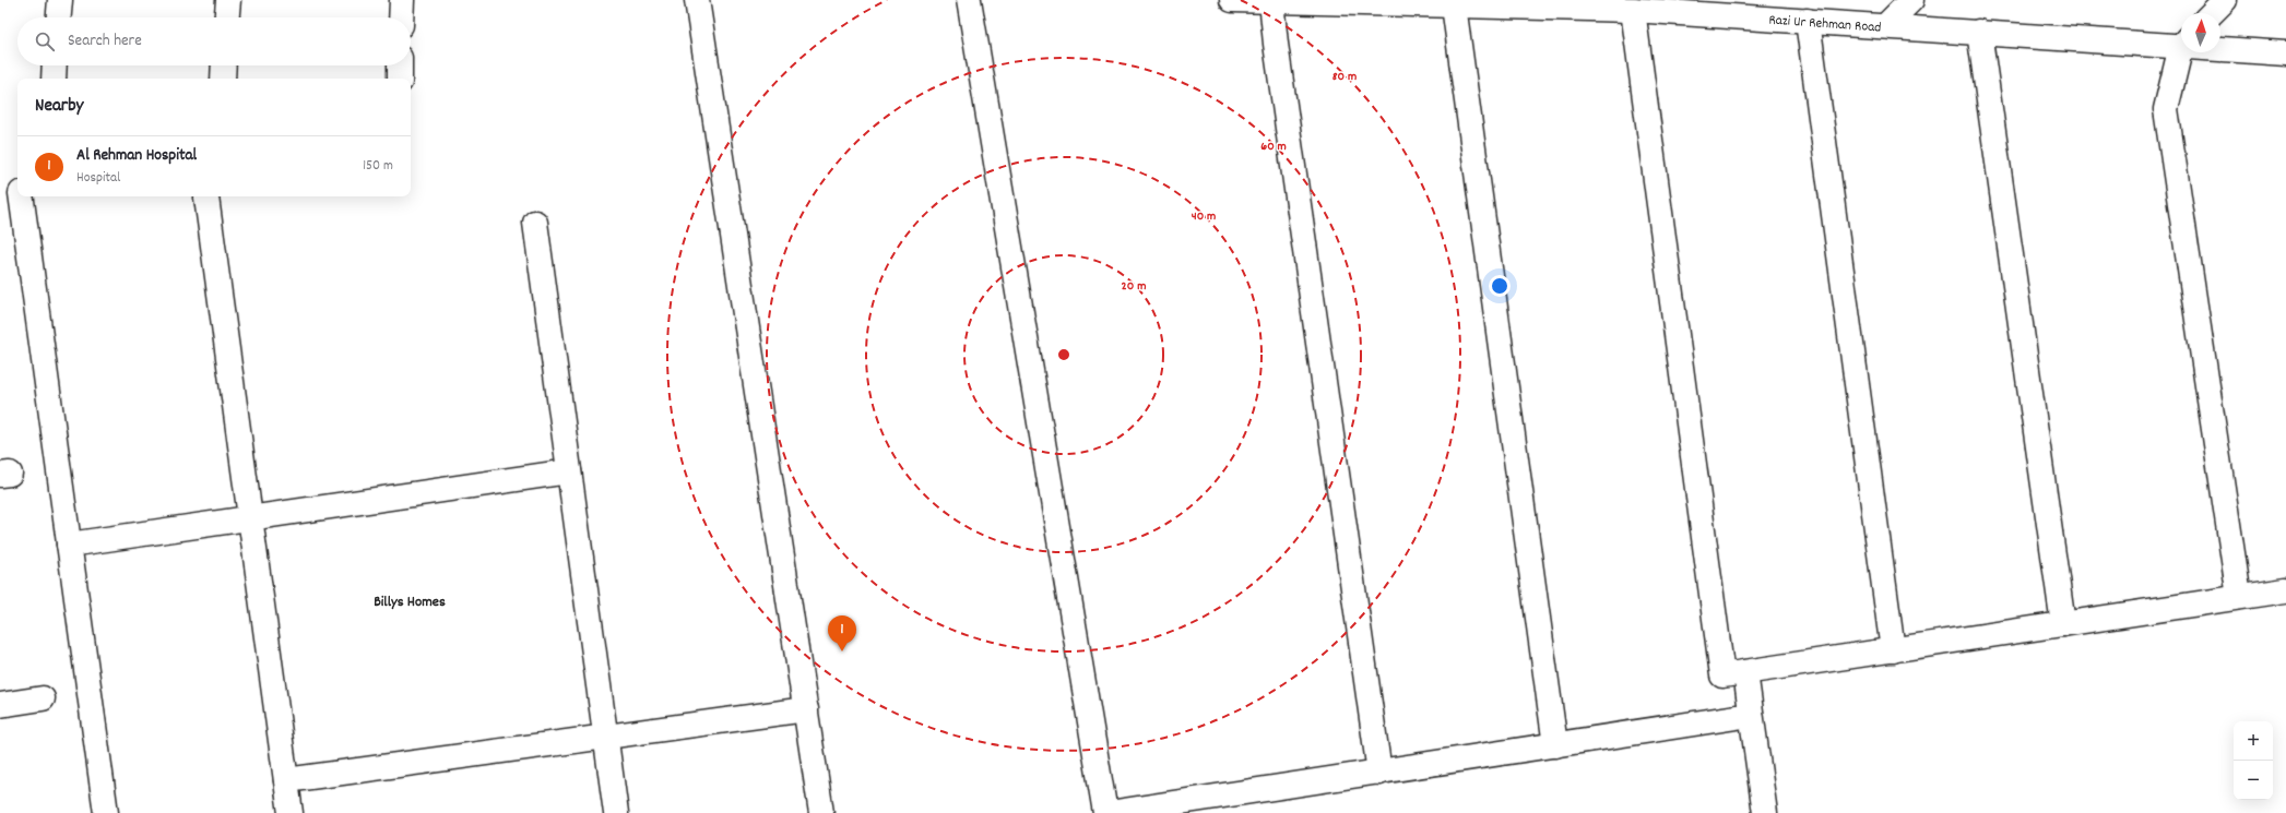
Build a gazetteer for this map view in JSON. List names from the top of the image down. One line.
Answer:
{"streets":{"street":["Razi Ur Rehman Road"]},"districts":["Billys Homes"],"north":"top","page":{"search":"Search here","heading":"Nearby","list":[{"mark":"1","name":"Al Rehman Hospital","note":"Hospital","value":"150 m"}],"pins":"1","map_buttons":["+","−"]},"rings":["80 m","60 m","40 m","20 m"]}
